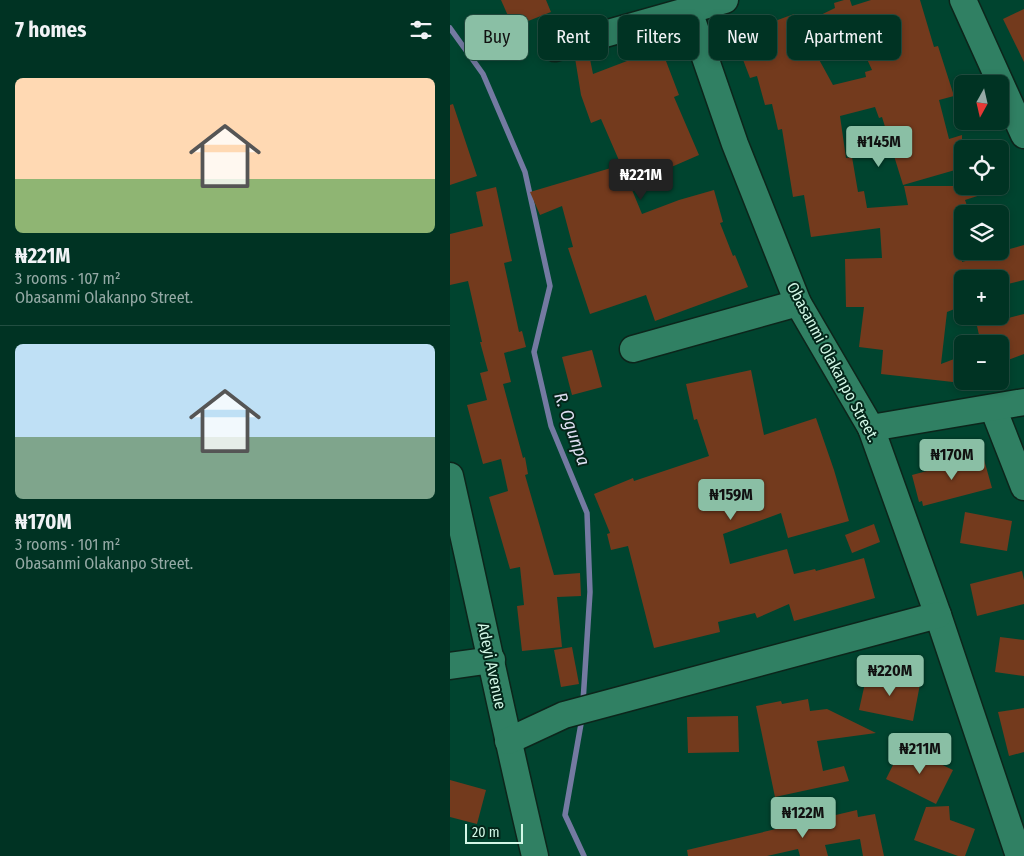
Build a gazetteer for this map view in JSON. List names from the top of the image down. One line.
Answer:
{"streets":{"street":["Obasanmi Olakanpo Street.","Adeyi Avenue"]},"water":["R. Ogunpa"],"scale_bar":"20 m","north":"bottom","page":{"heading":"7 homes","chip":["Buy","Rent","Filters","New","Apartment"],"list":[{"name":"₦221M","note":"3 rooms · 107 m² · Obasanmi Olakanpo Street."},{"name":"₦170M","note":"3 rooms · 101 m² · Obasanmi Olakanpo Street."}],"map_buttons":["+","−"],"price":["₦145M","₦221M","₦170M","₦159M","₦220M","₦211M","₦122M"],"scale":"20 m"}}
